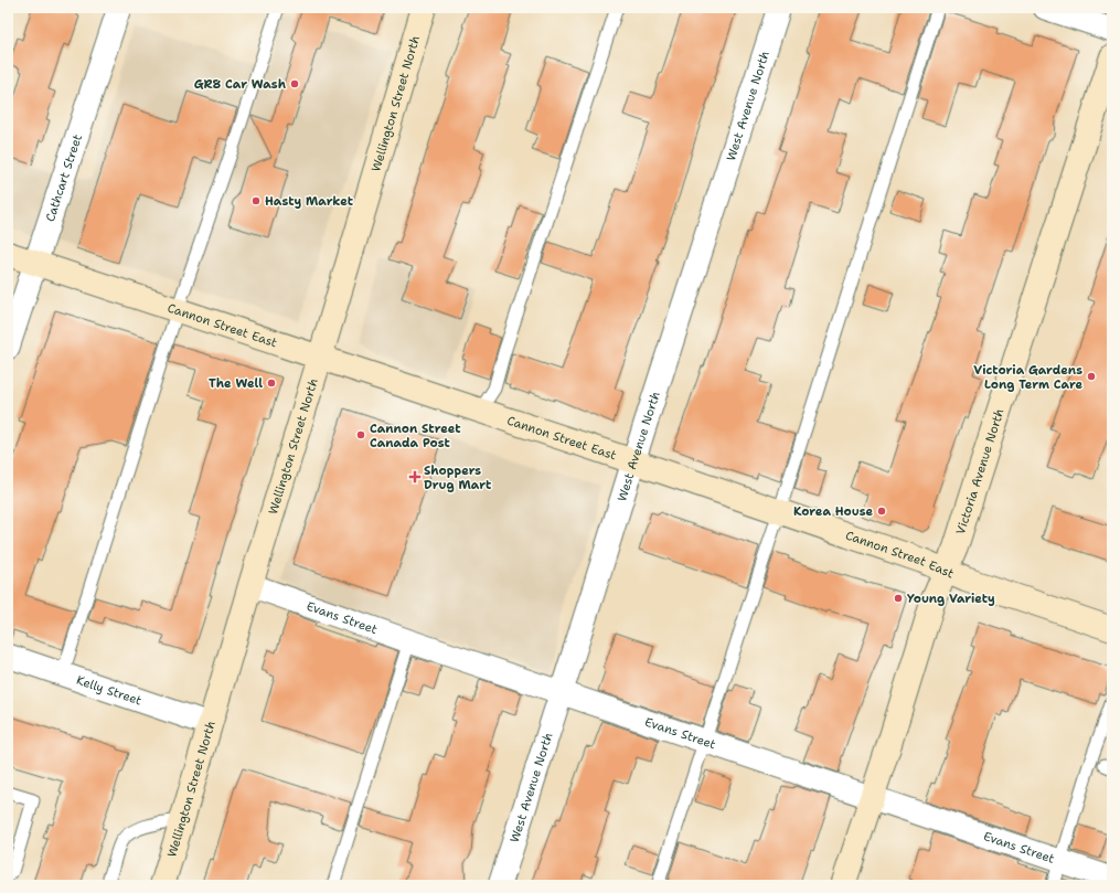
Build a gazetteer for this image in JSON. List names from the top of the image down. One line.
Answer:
{"streets":{"main road":["Wellington Street North","Cannon Street East","Victoria Avenue North"],"street":["West Avenue North","Cathcart Street","Evans Street","Kelly Street"]},"crossings":[["Wellington Street North","Cannon Street East"],["Wellington Street North","Evans Street"],["Wellington Street North","Kelly Street"],["West Avenue North","Cannon Street East"],["West Avenue North","Evans Street"],["Cathcart Street","Cannon Street East"],["Cannon Street East","Victoria Avenue North"],["Victoria Avenue North","Evans Street"]],"places":{"other":["GR8 Car Wash","Hasty Market","Victoria Gardens Long Term Care","The Well","Cannon Street Canada Post","Korea House","Young Variety"],"health":["Shoppers Drug Mart"]}}
